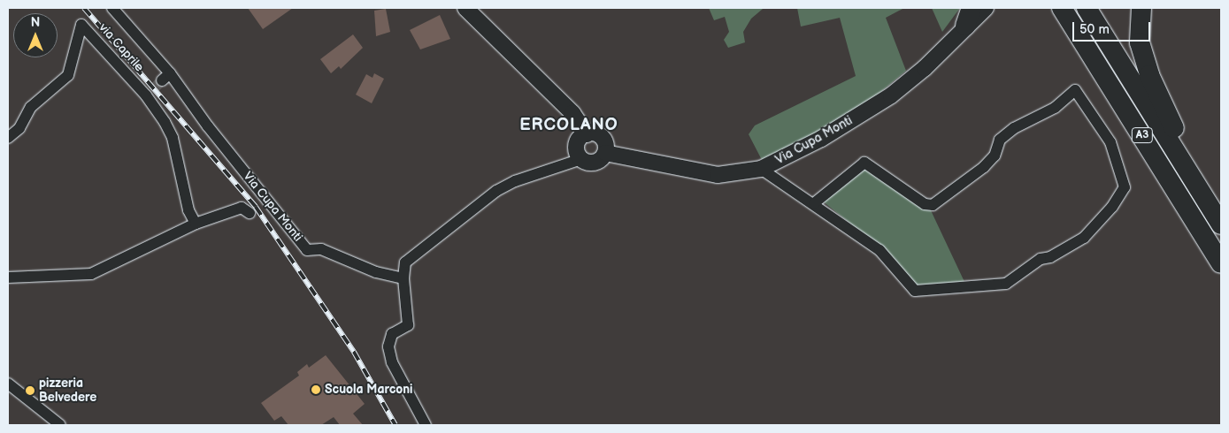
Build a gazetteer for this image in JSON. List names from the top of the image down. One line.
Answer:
{"streets":{"highway":["A3"],"street":["via Caprile","Via Cupa Monti"]},"crossings":[["via Caprile","Via Cupa Monti"]],"districts":["ERCOLANO"],"places":["Scuola Marconi","pizzeria Belvedere"],"scale_bar":"50 m","north":"top"}
